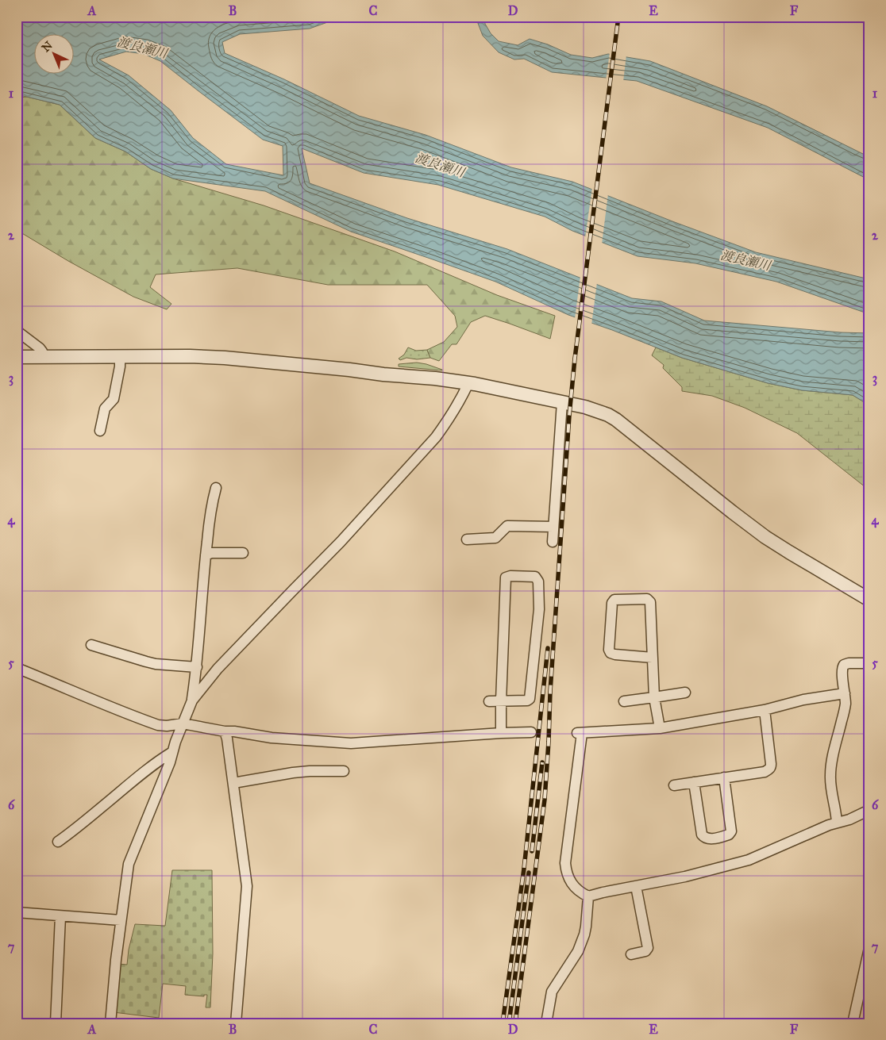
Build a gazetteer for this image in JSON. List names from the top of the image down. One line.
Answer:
{"water":["渡良瀬川"],"north":"top left","grid":{"columns":["A","B","C","D","E","F"],"rows":["1","2","3","4","5","6","7"]}}
